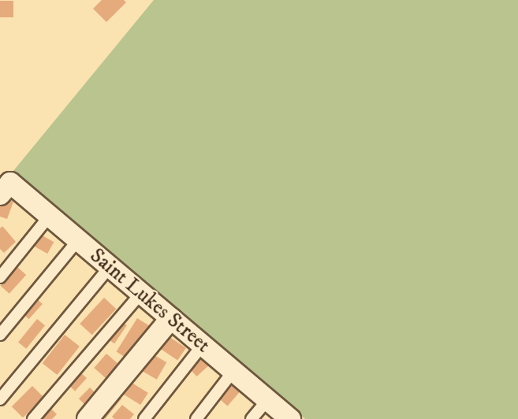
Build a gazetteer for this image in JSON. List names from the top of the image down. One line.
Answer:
{"streets":{"street":["Saint Lukes Street"]}}
